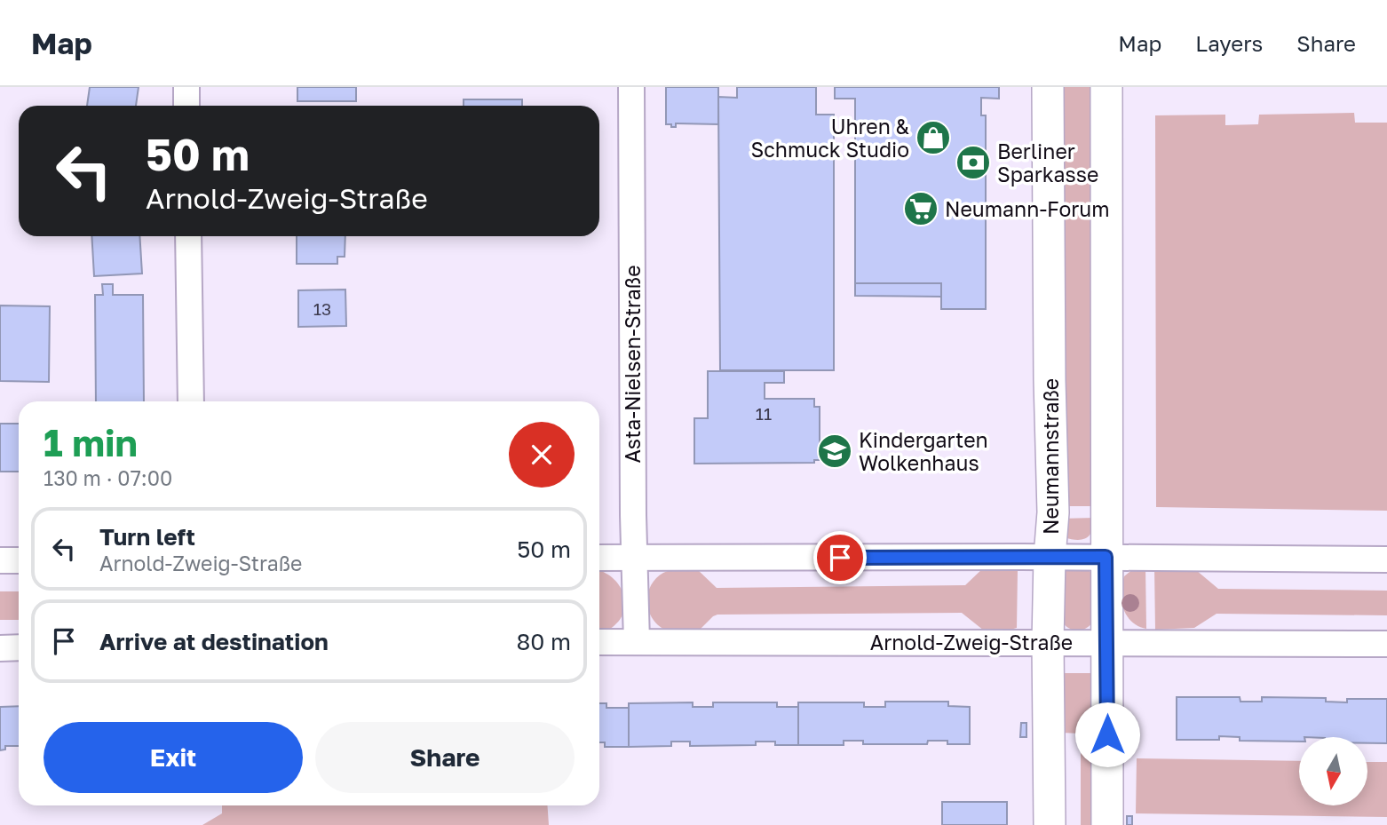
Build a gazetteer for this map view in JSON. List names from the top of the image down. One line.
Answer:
{"streets":{"street":["Asta-Nielsen-Straße","Neumannstraße","Arnold-Zweig-Straße"]},"crossings":[["Asta-Nielsen-Straße","Arnold-Zweig-Straße"],["Neumannstraße","Arnold-Zweig-Straße"]],"places":{"shop":["Uhren & Schmuck Studio"],"bank":["Berliner Sparkasse"],"supermarket":["Neumann-Forum"],"school or university":["Kindergarten Wolkenhaus"]},"house_numbers":["13","11"],"north":"bottom","page":{"header":"Map","nav":["Map","Layers","Share"],"turn":["50 m","Arnold-Zweig-Straße"],"heading":["1 min","130 m · 07:00"],"list":[{"name":"Turn left","note":"Arnold-Zweig-Straße","value":"50 m"},{"name":"Arrive at destination","value":"80 m"}],"buttons":["Exit","Share"]}}
